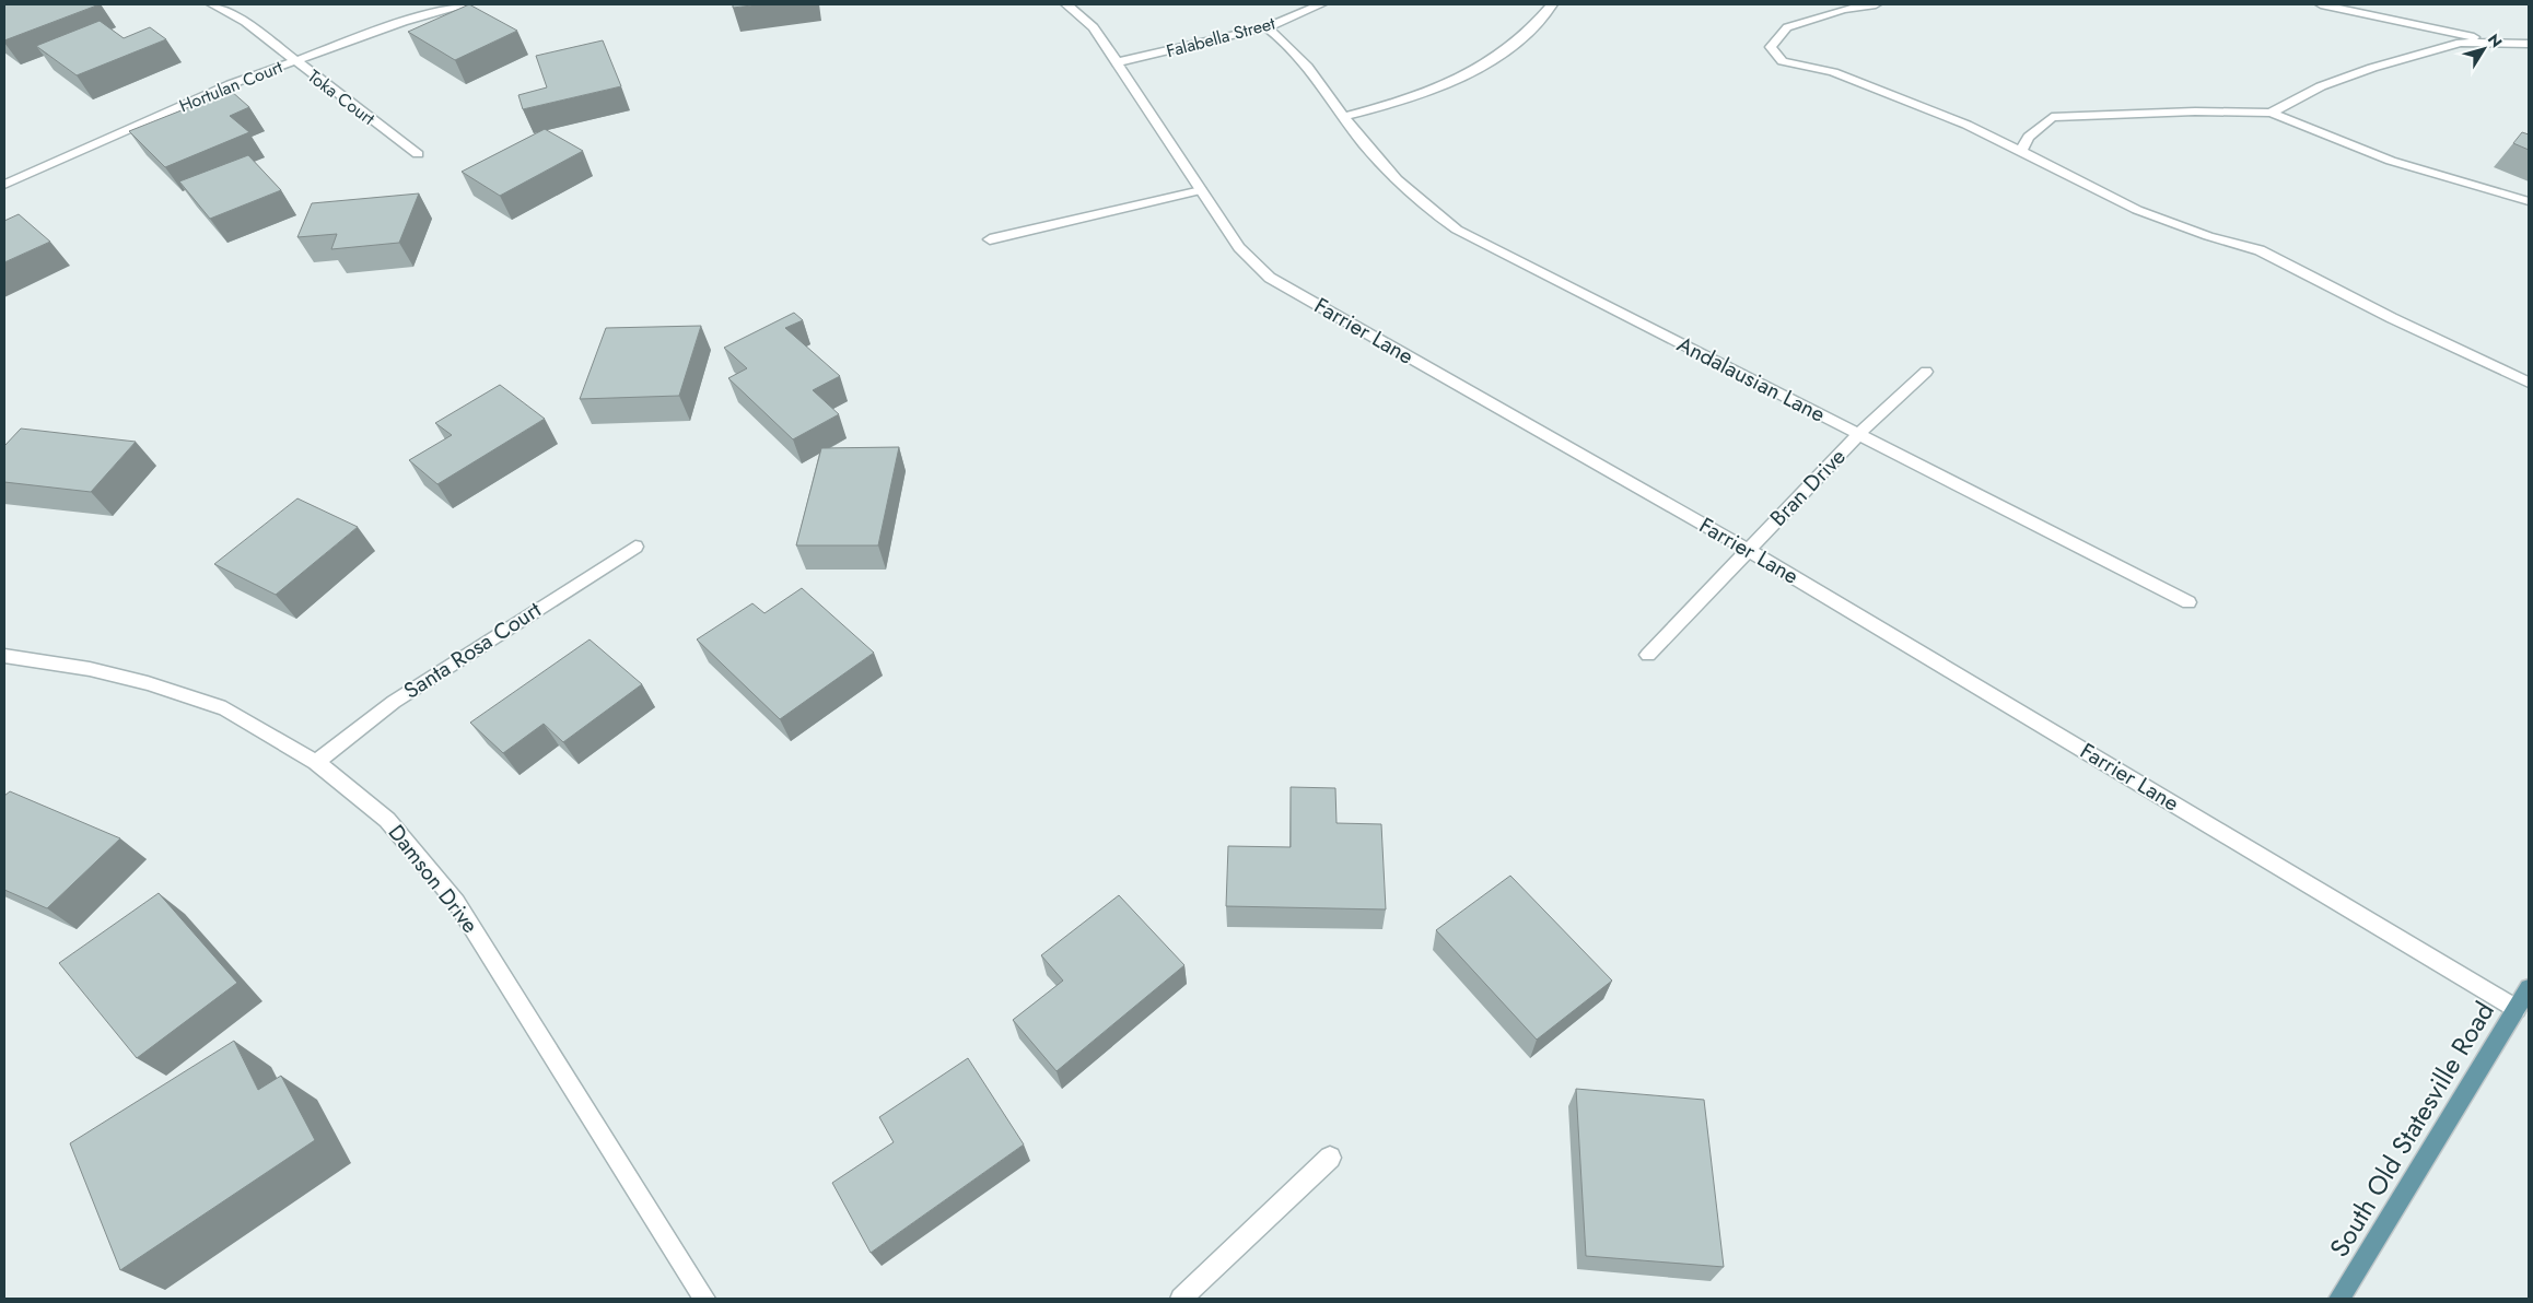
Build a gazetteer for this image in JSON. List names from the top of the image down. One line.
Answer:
{"streets":{"main road":["South Old Statesville Road"],"street":["Falabella Street","Hortulan Court","Toka Court","Farrier Lane","Andalausian Lane","Bran Drive","Santa Rosa Court","Damson Drive"]},"crossings":[["Falabella Street","Farrier Lane"],["Falabella Street","Andalausian Lane"],["Hortulan Court","Toka Court"],["Farrier Lane","Bran Drive"],["Farrier Lane","South Old Statesville Road"],["Andalausian Lane","Bran Drive"],["Santa Rosa Court","Damson Drive"]],"north":"top right"}
